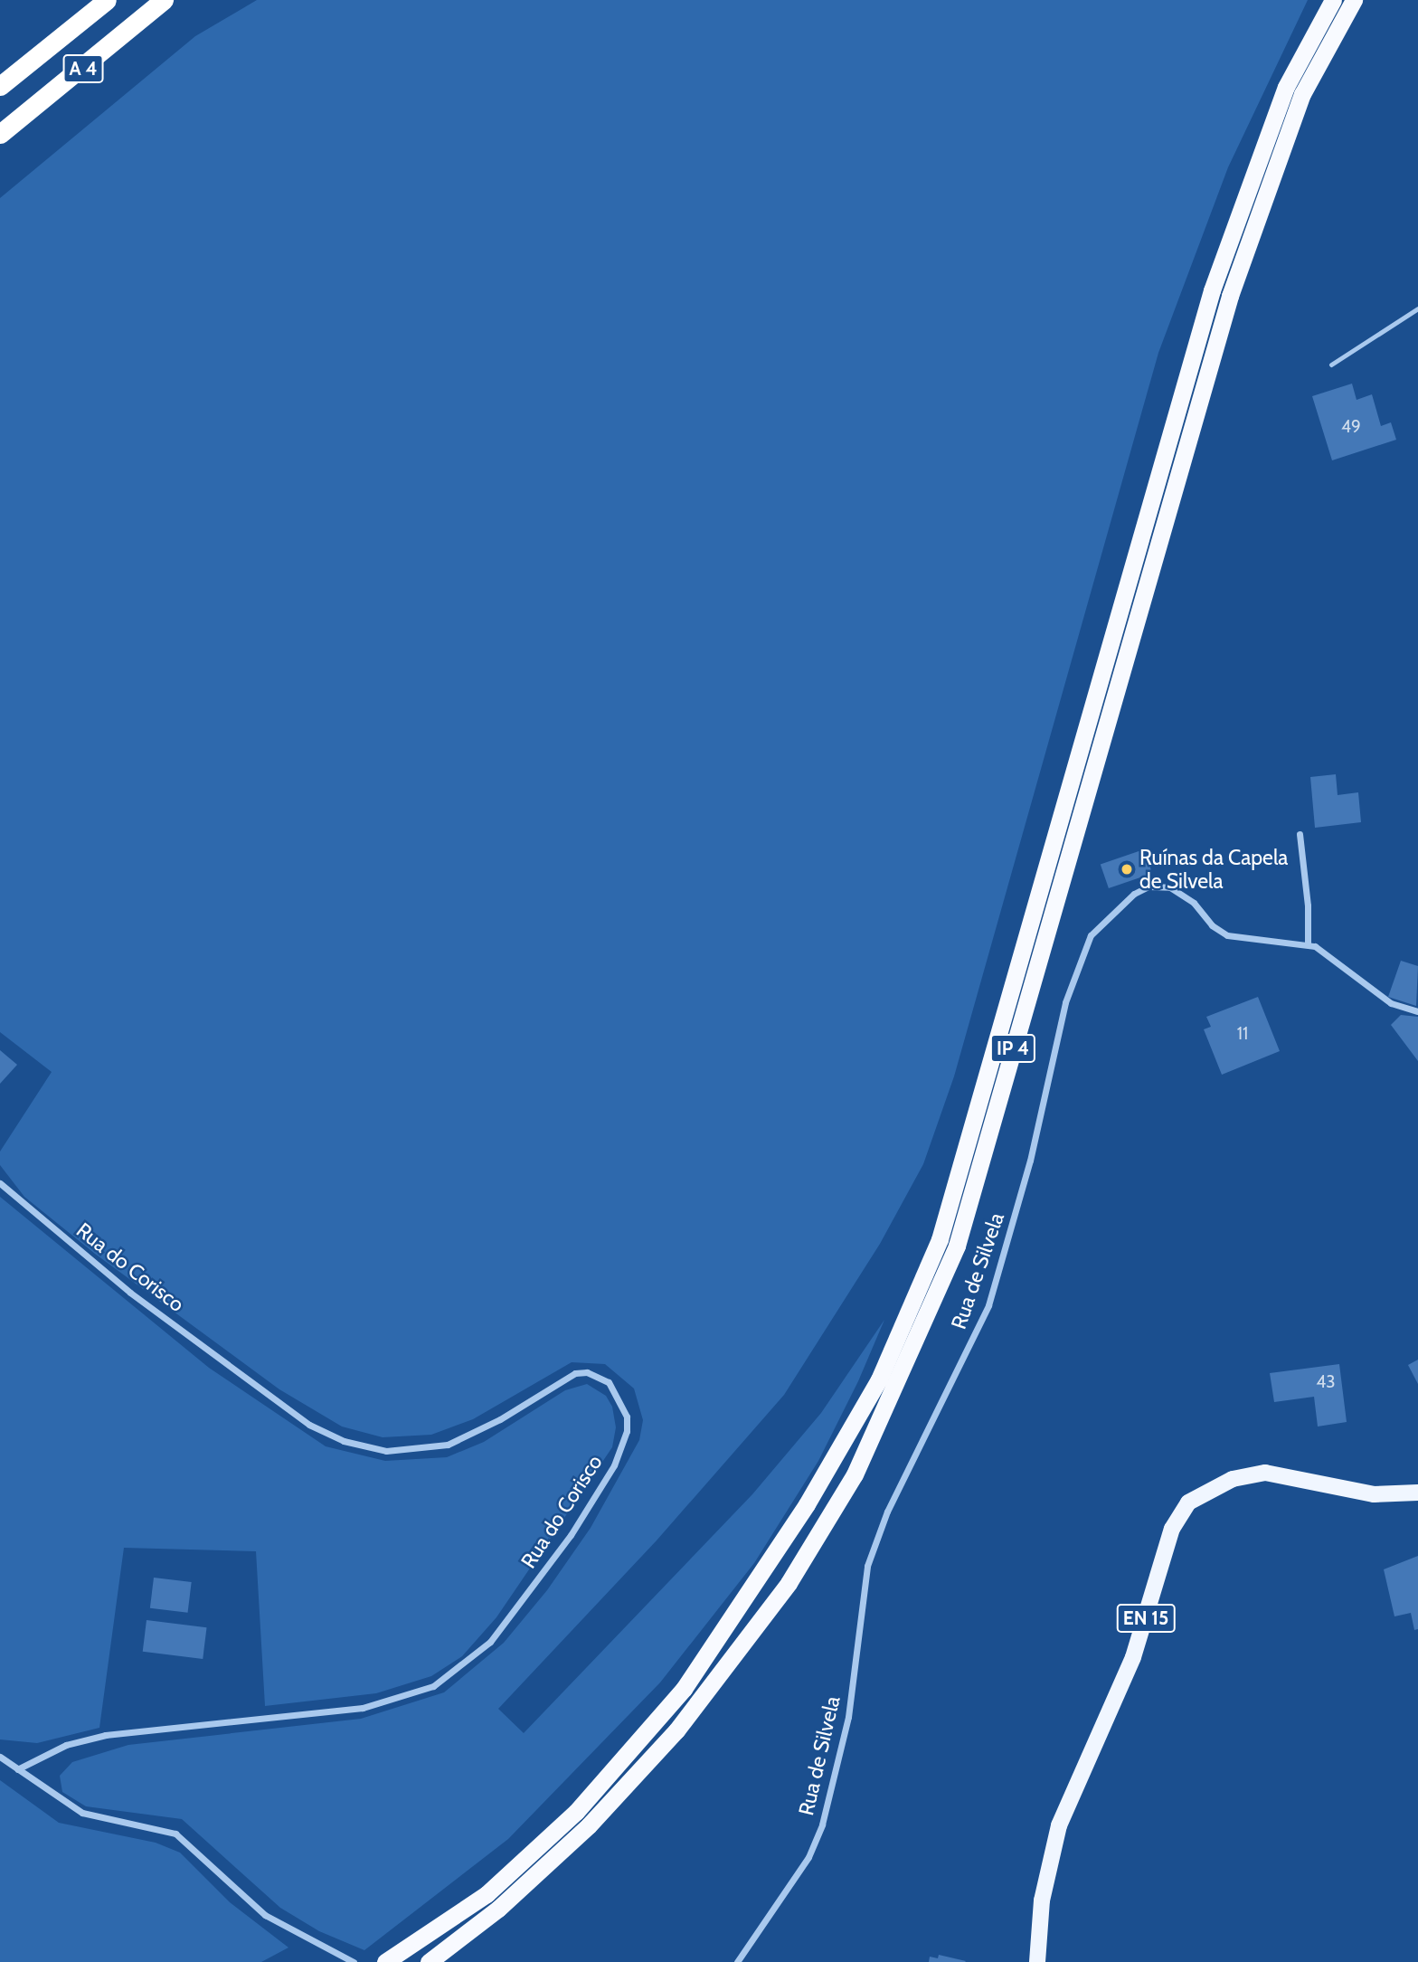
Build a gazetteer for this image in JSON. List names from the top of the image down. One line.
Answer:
{"streets":{"highway":["A 4","IP 4"],"main road":["EN 15"],"street":["Rua do Corisco","Rua de Silvela"]},"places":["Ruínas da Capela de Silvela"],"house_numbers":["49","11","43"]}
